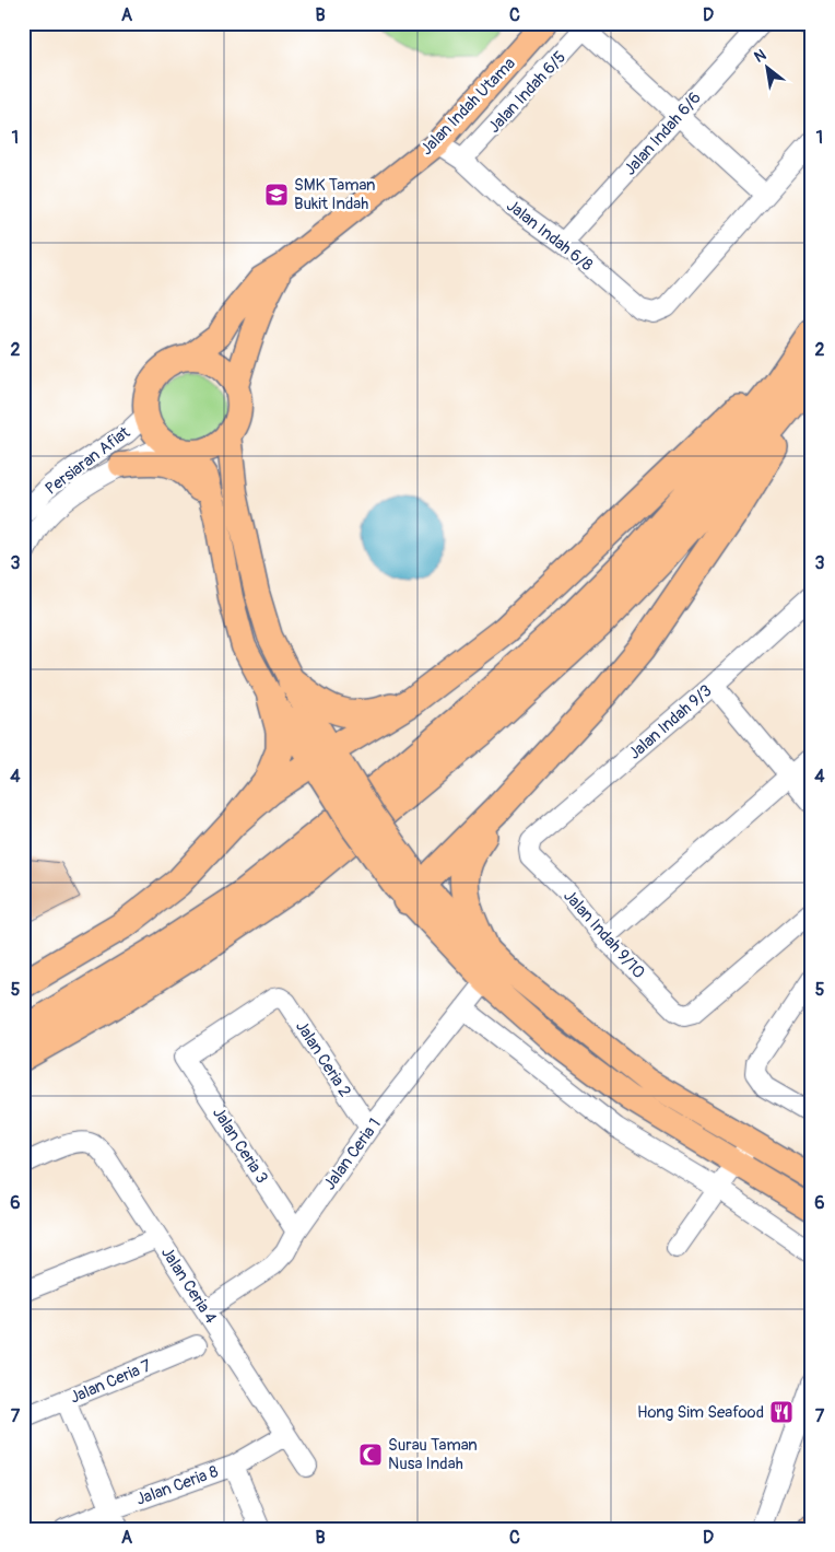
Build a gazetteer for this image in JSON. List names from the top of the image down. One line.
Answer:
{"streets":{"main road":["Jalan Indah Utama"],"street":["Jalan Indah 6/5","Jalan Indah 6/6","Jalan Indah 6/8","Persiaran Afiat","Jalan Indah 9/3","Jalan Indah 9/10","Jalan Ceria 2","Jalan Ceria 3","Jalan Ceria 1","Jalan Ceria 4","Jalan Ceria 7","Jalan Ceria 8"]},"crossings":[["Jalan Indah 6/5","Jalan Indah 6/8"],["Jalan Indah Utama","Jalan Indah 6/8"],["Jalan Indah Utama","Persiaran Afiat"],["Jalan Indah 6/6","Jalan Indah 6/8"],["Jalan Indah 9/3","Jalan Indah 9/10"],["Jalan Ceria 2","Jalan Ceria 3"],["Jalan Ceria 2","Jalan Ceria 1"],["Jalan Ceria 3","Jalan Ceria 1"],["Jalan Ceria 1","Jalan Ceria 4"],["Jalan Ceria 4","Jalan Ceria 8"]],"places":{"school or university":["SMK Taman Bukit Indah"],"restaurant":["Hong Sim Seafood"],"mosque":["Surau Taman Nusa Indah"]},"north":"top left","grid":{"columns":["A","B","C","D"],"rows":["1","2","3","4","5","6","7"]}}
